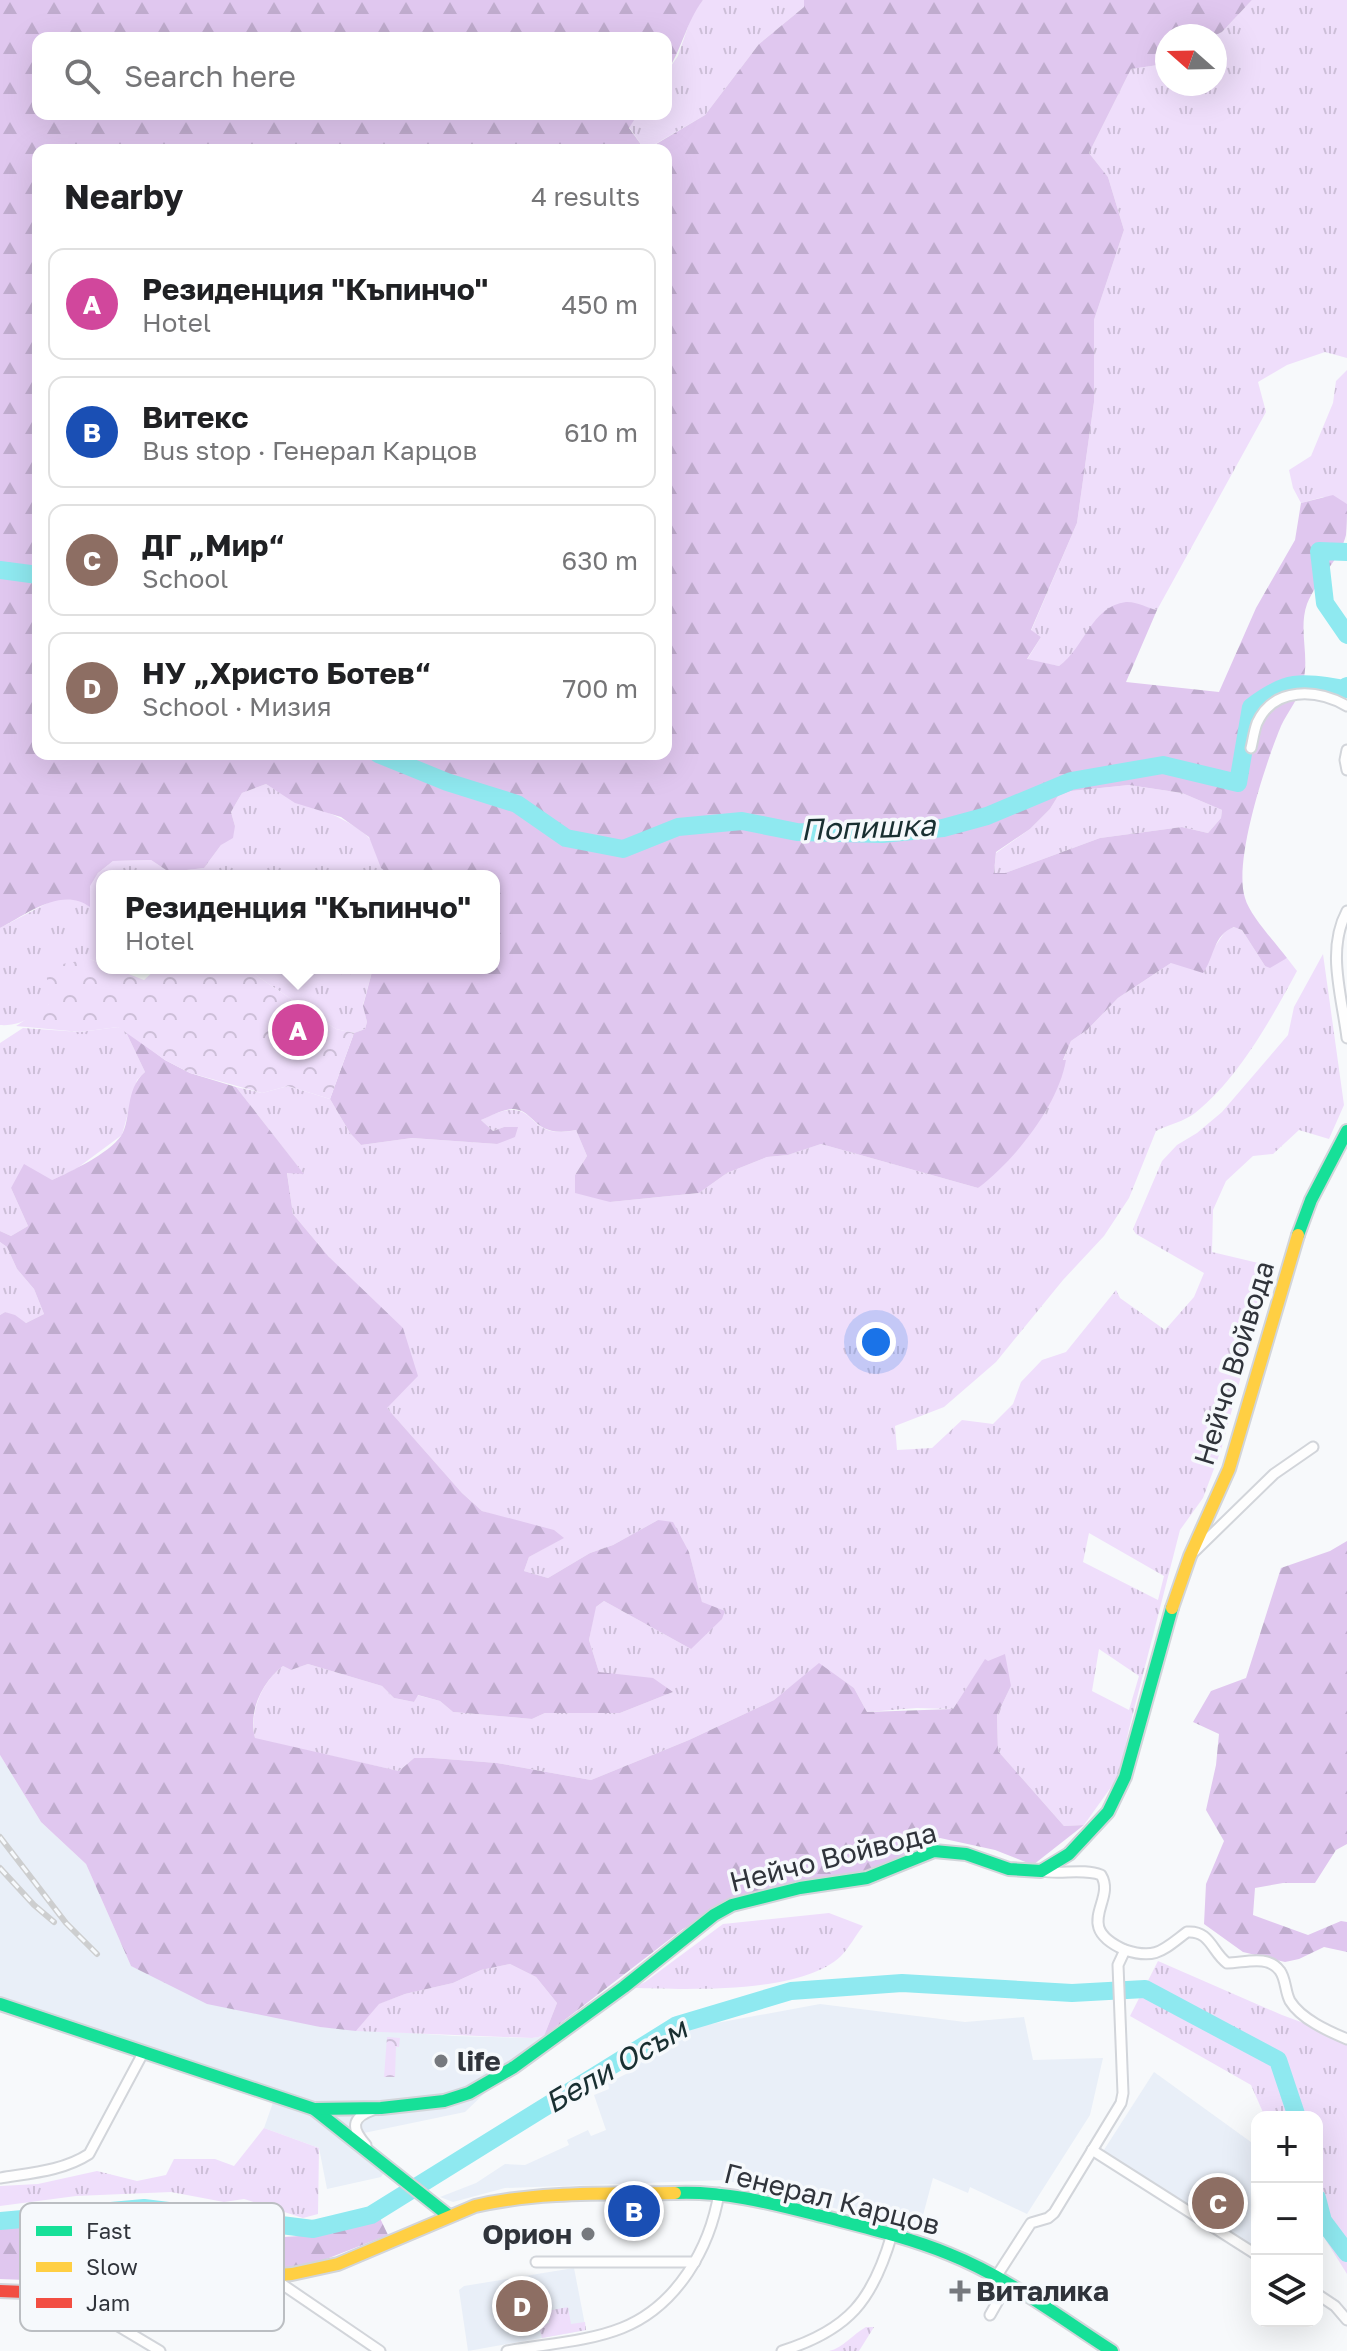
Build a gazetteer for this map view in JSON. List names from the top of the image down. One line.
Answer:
{"streets":{"street":["Нейчо Войвода","Генерал Карцов"]},"water":["Попишка","Бели Осъм"],"places":{"other":["life","Орион"],"health":["Виталика"]},"legend":["Fast","Slow","Jam"],"north":"left","page":{"search":"Search here","heading":["Nearby","4 results"],"list":[{"mark":"A","name":"Резиденция \"Къпинчо\"","note":"Hotel","value":"450 m"},{"mark":"B","name":"Витекс","note":"Bus stop · Генерал Карцов","value":"610 m"},{"mark":"C","name":"ДГ „Мир“","note":"School","value":"630 m"},{"mark":"D","name":"НУ „Христо Ботев“","note":"School · Мизия","value":"700 m"}],"popup":["Резиденция \"Къпинчо\"","Hotel"],"pins":["A","C","B","D"],"map_buttons":["+","−"]}}
